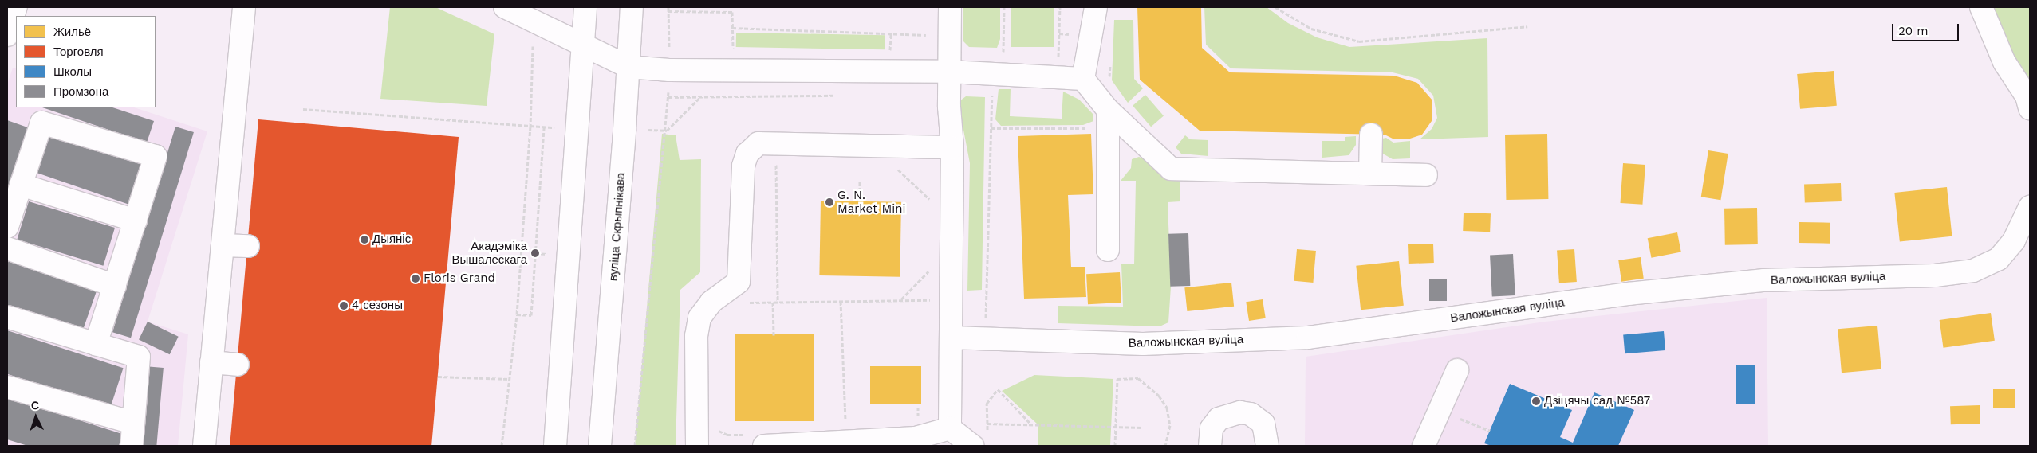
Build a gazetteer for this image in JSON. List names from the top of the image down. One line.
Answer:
{"streets":{"street":["вуліца Скрыпнікава","Валожынская вуліца"]},"places":["G. N. Market Mini","Дыяніс","Акадэміка Вышалескага","Floris Grand","4 сезоны","Дзіцячы сад №587"],"legend":["Жильё","Торговля","Школы","Промзона"],"scale_bar":"20 m","north":"top"}
